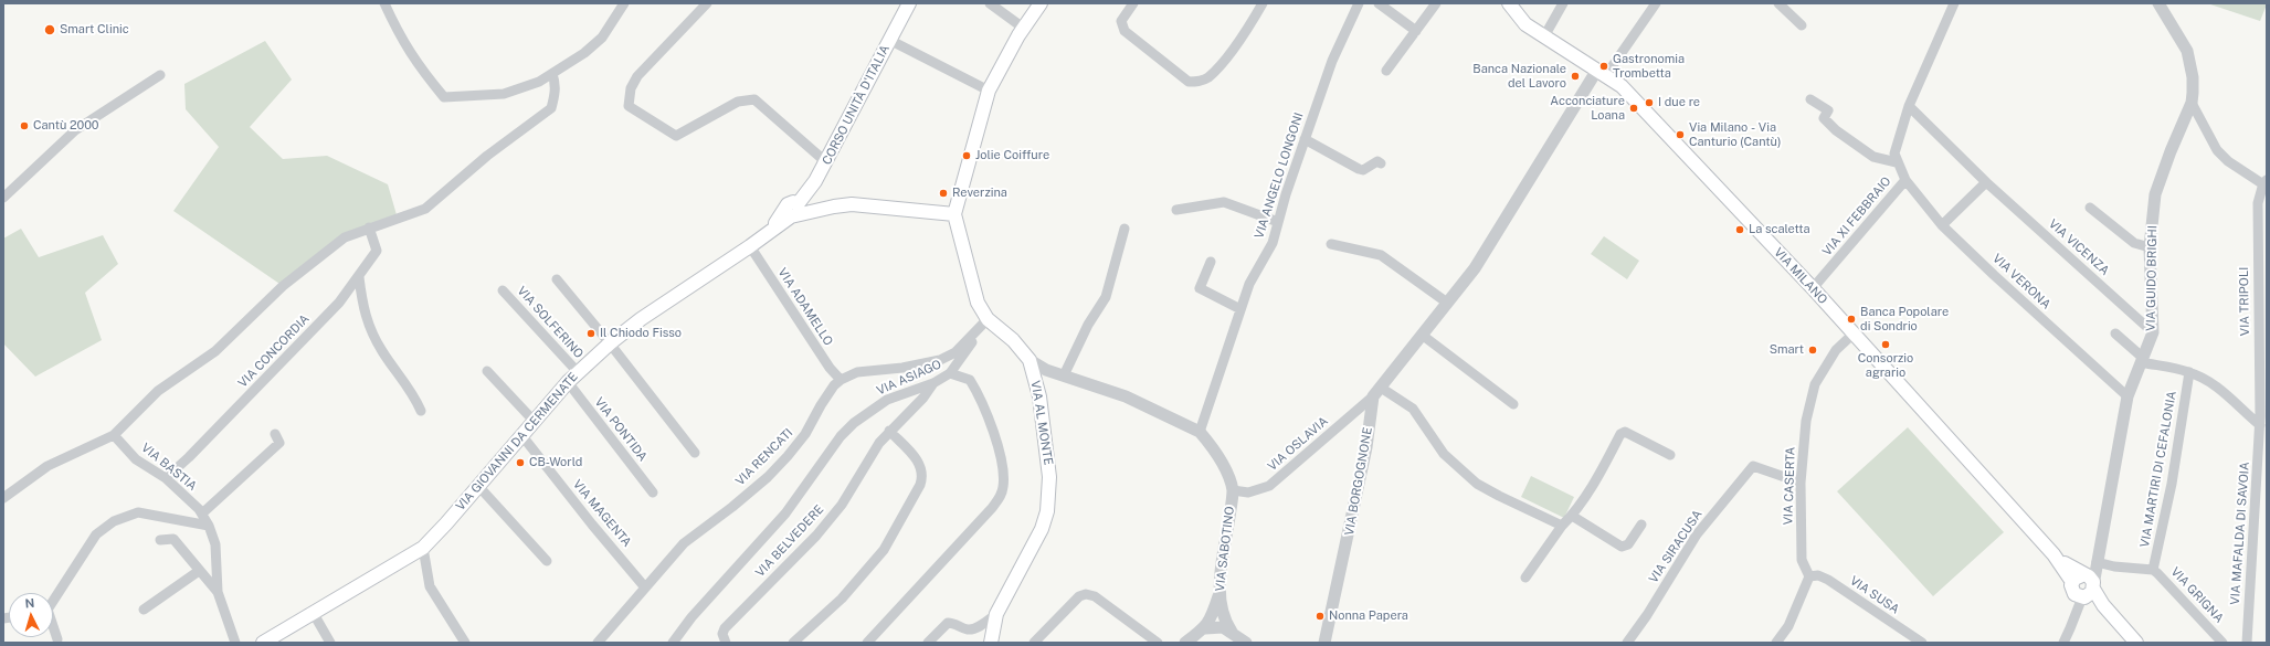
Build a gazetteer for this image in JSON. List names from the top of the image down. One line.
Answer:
{"streets":{"main road":["CORSO UNITÀ D'ITALIA","VIA MILANO","VIA AL MONTE","VIA GIOVANNI DA CERMENATE"],"street":["VIA ANGELO LONGONI","VIA XI FEBBRAIO","VIA VICENZA","VIA GUIDO BRIGHI","VIA VERONA","VIA TRIPOLI","VIA ADAMELLO","VIA SOLFERINO","VIA CONCORDIA","VIA ASIAGO","VIA PONTIDA","VIA OSLAVIA","VIA RENCATI","VIA BASTIA","VIA MARTIRI DI CEFALONIA","VIA BORGOGNONE","VIA CASERTA","VIA MAGENTA","VIA MAFALDA DI SAVOIA","VIA BELVEDERE","VIA SIRACUSA","VIA SABOTINO","VIA SUSA","VIA GRIGNA"]},"crossings":[["CORSO UNITÀ D'ITALIA","VIA GIOVANNI DA CERMENATE"],["VIA XI FEBBRAIO","VIA MILANO"],["VIA XI FEBBRAIO","VIA VERONA"],["VIA VICENZA","VIA GUIDO BRIGHI"],["VIA MILANO","VIA GUIDO BRIGHI"],["VIA MILANO","VIA BORGOGNONE"],["VIA MILANO","VIA CASERTA"],["VIA GUIDO BRIGHI","VIA VERONA"],["VIA GUIDO BRIGHI","VIA GRIGNA"],["VIA TRIPOLI","VIA MAFALDA DI SAVOIA"],["VIA ADAMELLO","VIA GIOVANNI DA CERMENATE"],["VIA ADAMELLO","VIA RENCATI"],["VIA SOLFERINO","VIA GIOVANNI DA CERMENATE"],["VIA CONCORDIA","VIA BASTIA"],["VIA ASIAGO","VIA BELVEDERE"],["VIA AL MONTE","VIA GIOVANNI DA CERMENATE"],["VIA AL MONTE","VIA RENCATI"],["VIA PONTIDA","VIA GIOVANNI DA CERMENATE"],["VIA GIOVANNI DA CERMENATE","VIA MAGENTA"],["VIA OSLAVIA","VIA BORGOGNONE"],["VIA OSLAVIA","VIA SABOTINO"],["VIA RENCATI","VIA MAGENTA"],["VIA MARTIRI DI CEFALONIA","VIA GRIGNA"],["VIA CASERTA","VIA SIRACUSA"],["VIA CASERTA","VIA SUSA"]],"places":["Smart Clinic","Gastronomia Trombetta","Banca Nazionale del Lavoro","I due re","Acconciature Loana","Cantù 2000","Via Milano - Via Canturio (Cantù)","Jolie Coiffure","Reverzina","La scaletta","Banca Popolare di Sondrio","Il Chiodo Fisso","Consorzio agrario","Smart","CB-World","Nonna Papera"],"north":"top"}
